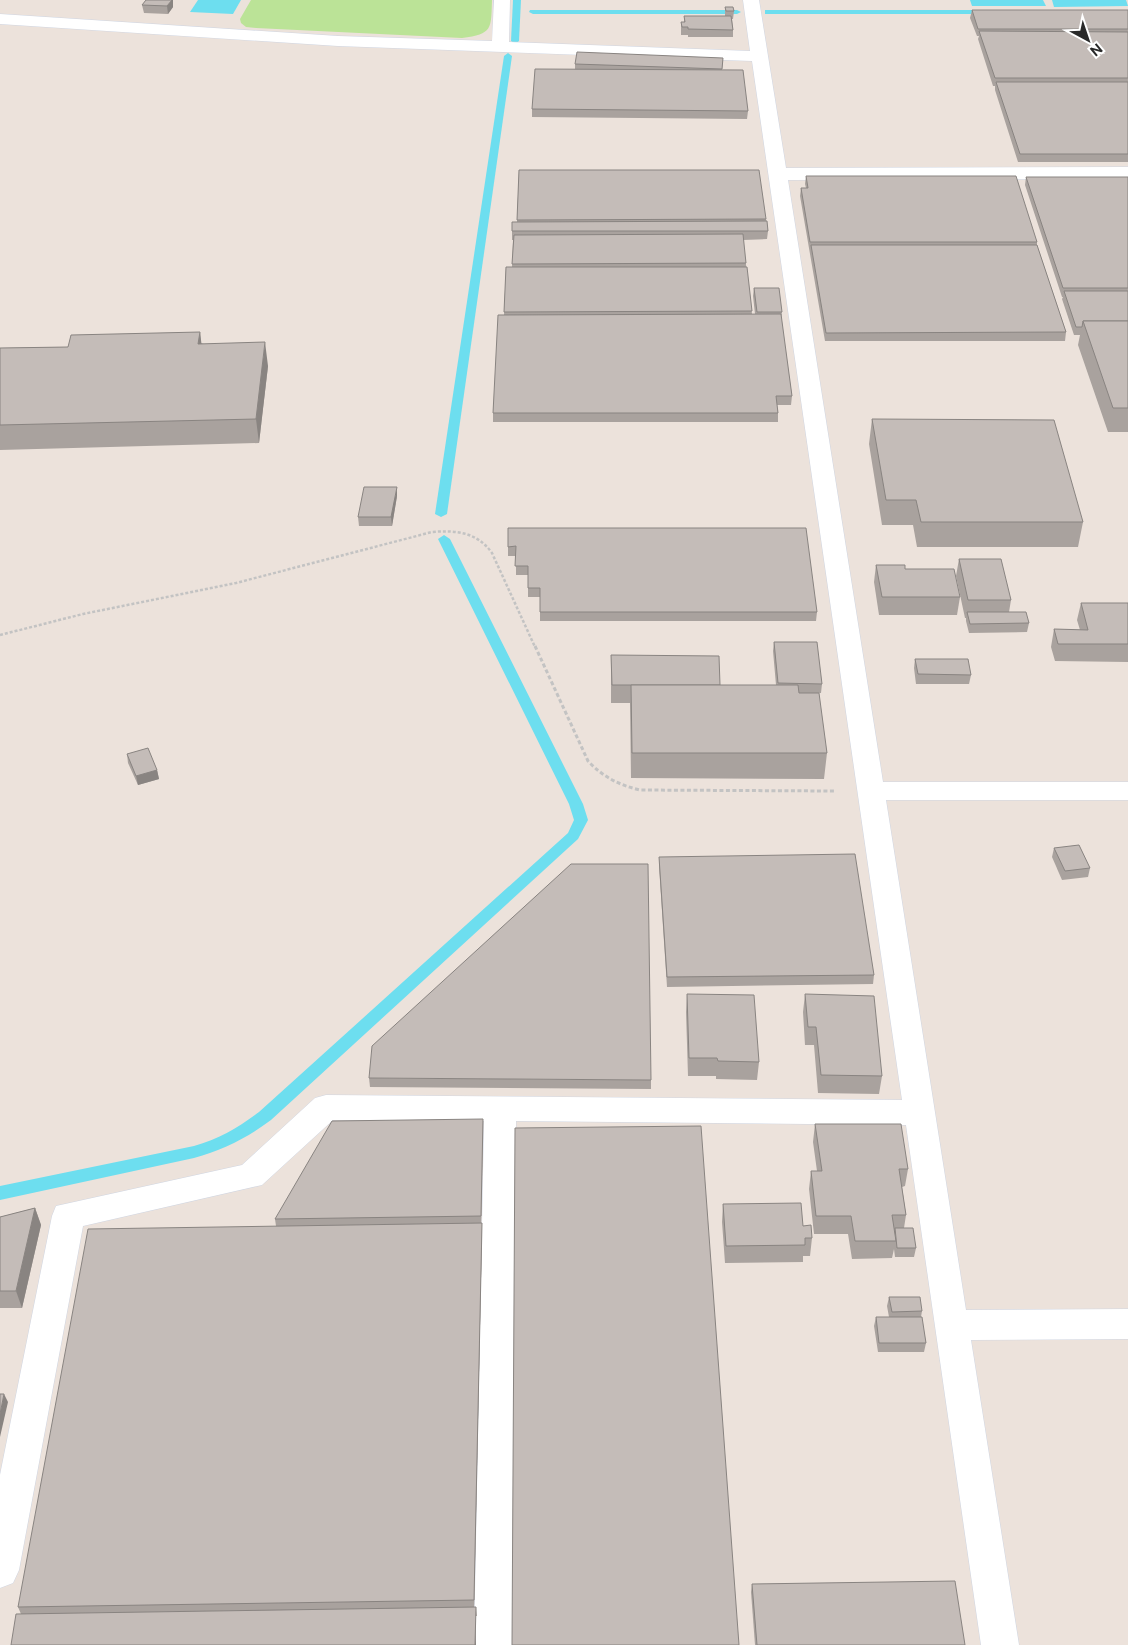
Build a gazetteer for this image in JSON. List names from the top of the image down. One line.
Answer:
{"north":"bottom right"}
